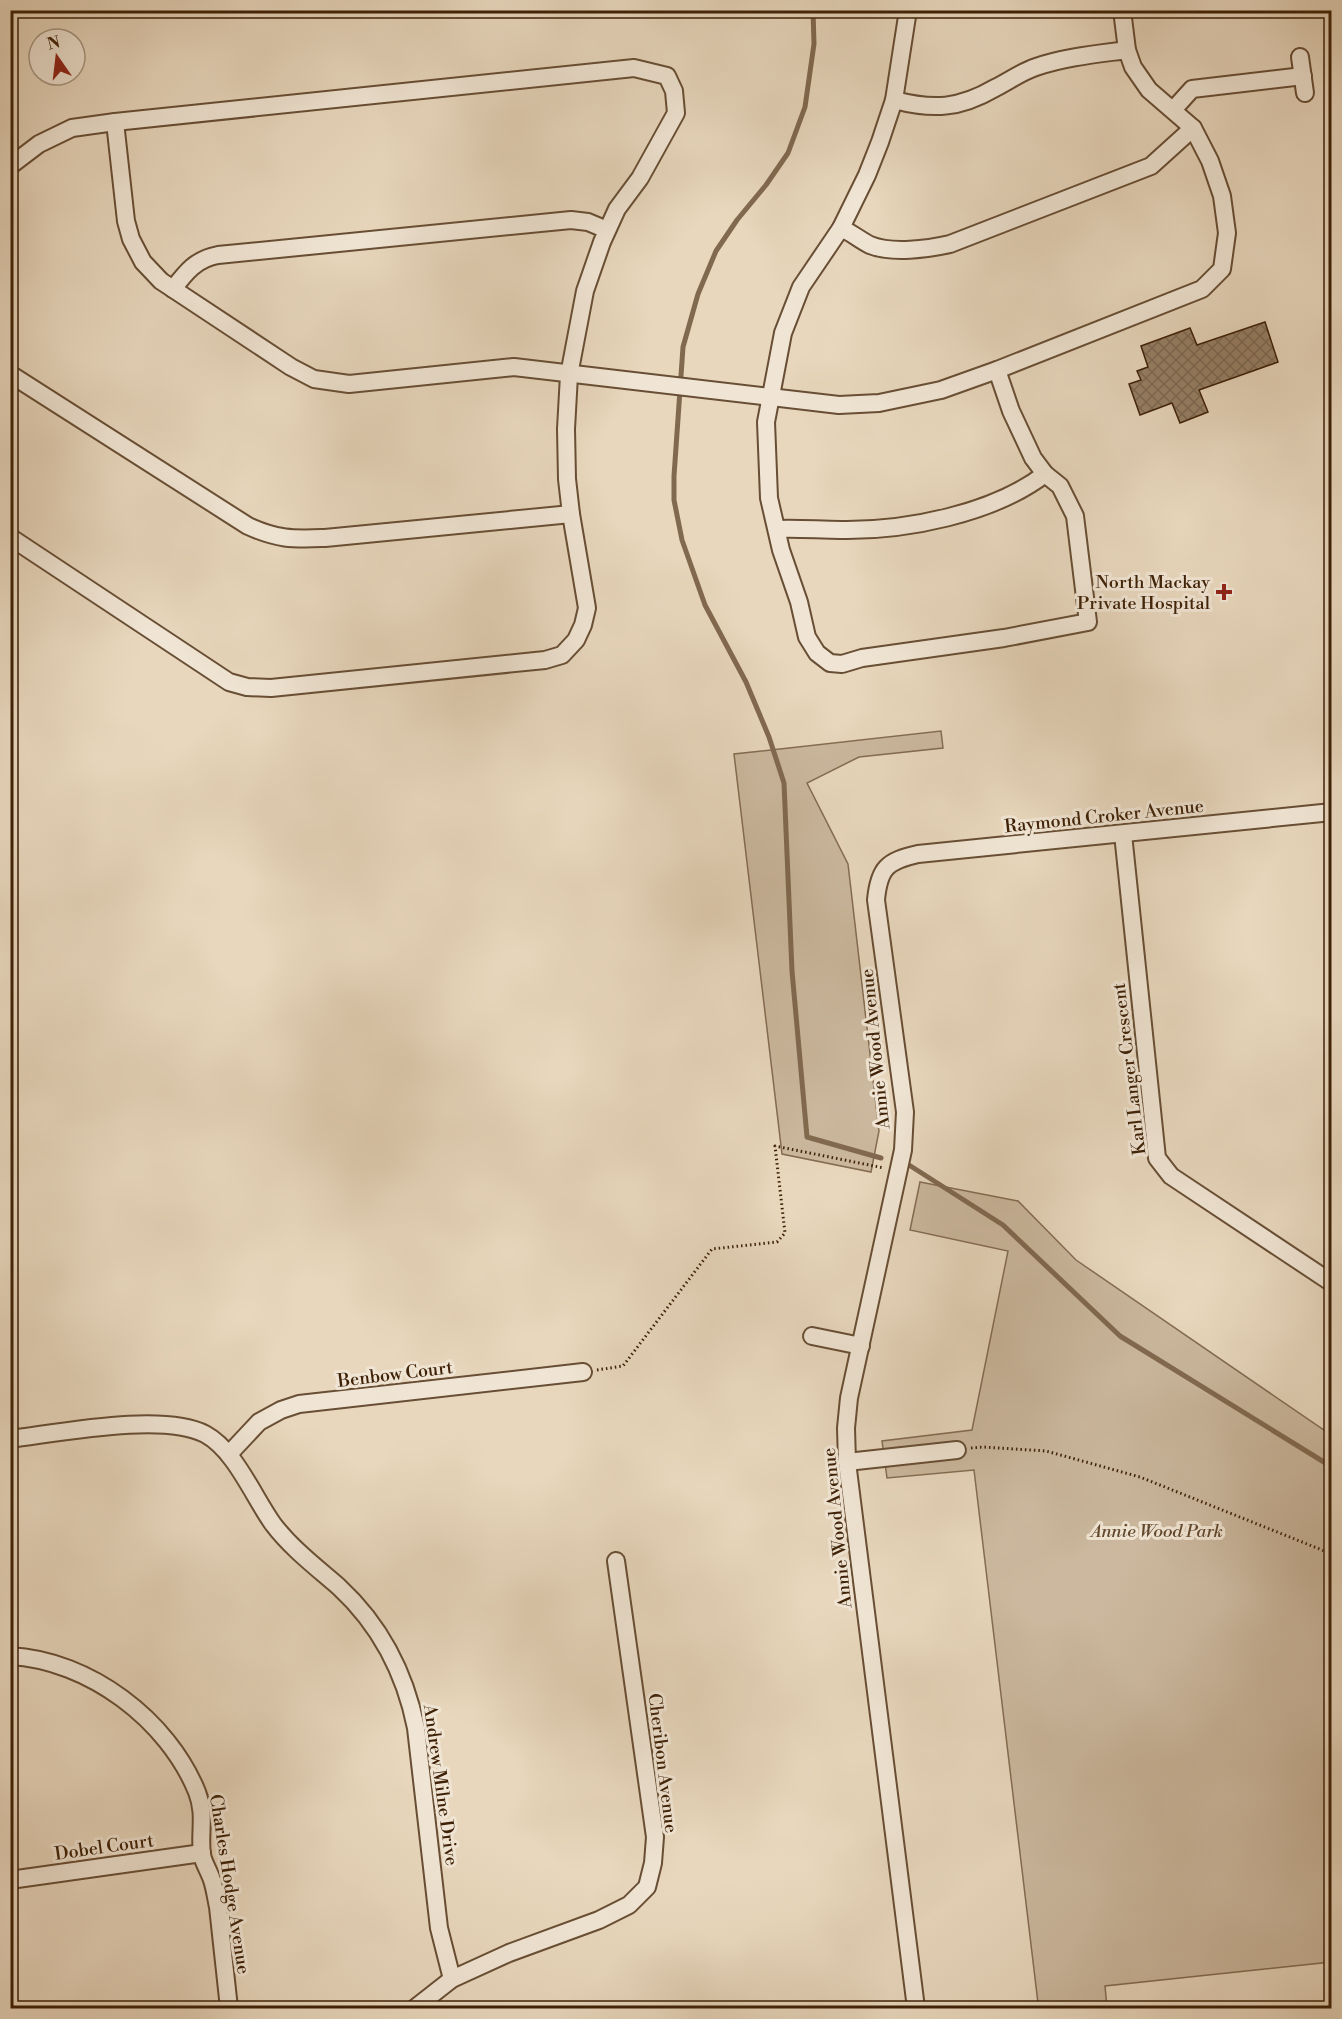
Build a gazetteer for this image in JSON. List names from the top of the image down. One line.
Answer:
{"streets":{"street":["Raymond Croker Avenue","Annie Wood Avenue","Karl Langer Crescent","Benbow Court","Cheribon Avenue","Andrew Milne Drive","Dobel Court","Charles Hodge Avenue"]},"crossings":[["Raymond Croker Avenue","Annie Wood Avenue"],["Raymond Croker Avenue","Karl Langer Crescent"],["Benbow Court","Andrew Milne Drive"],["Cheribon Avenue","Andrew Milne Drive"],["Dobel Court","Charles Hodge Avenue"]],"parks":["Annie Wood Park"],"places":{"health":["North Mackay Private Hospital"]},"north":"top"}
